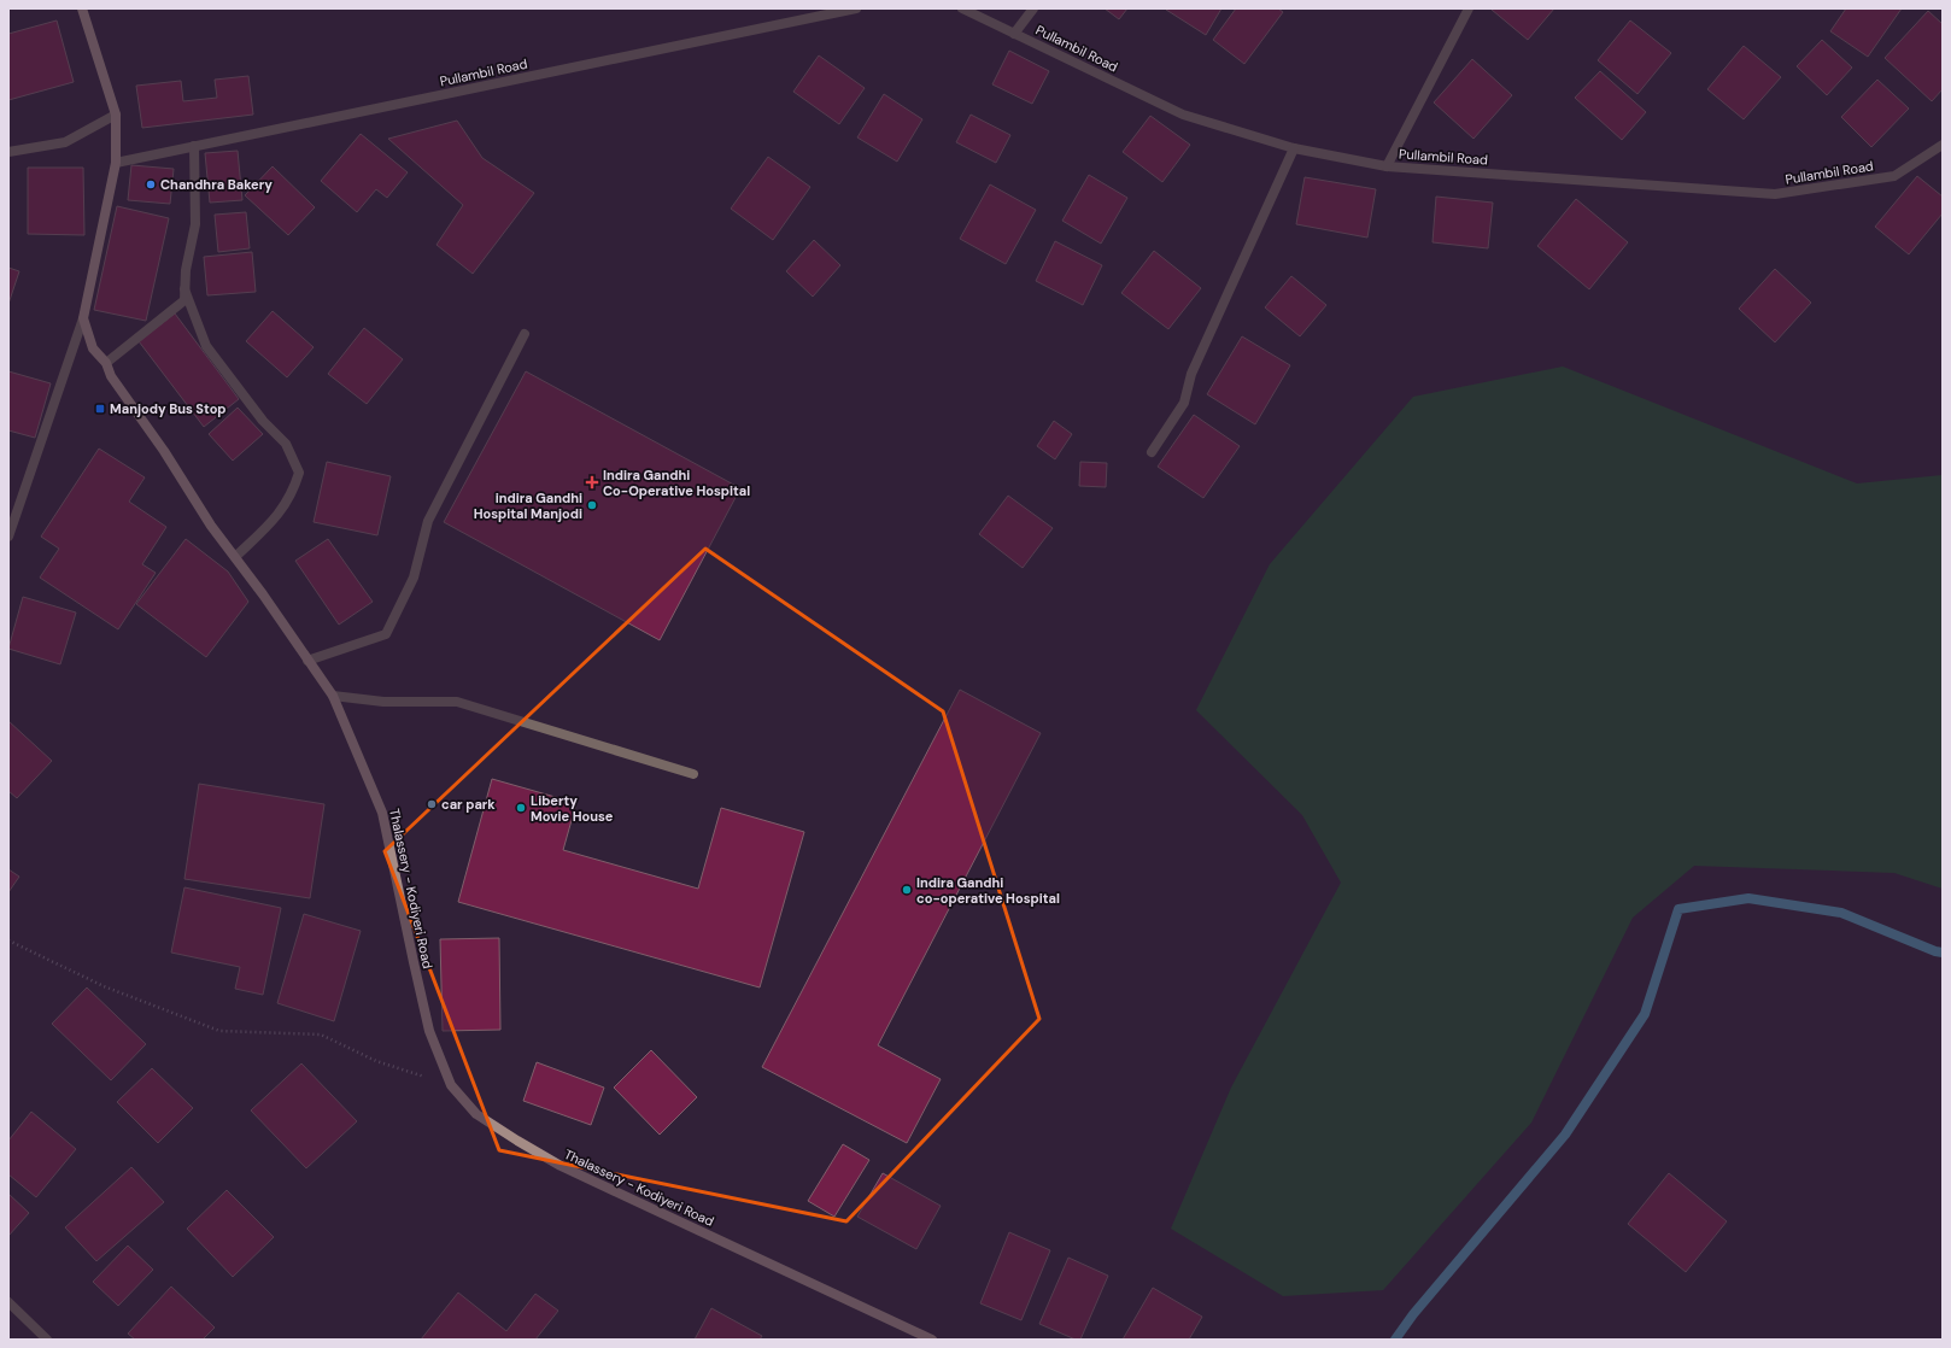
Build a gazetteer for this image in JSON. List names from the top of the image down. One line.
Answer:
{"streets":{"main road":["Thalassery - Kodiyeri Road"],"street":["Pullambil Road"]},"crossings":[["Pullambil Road","Thalassery - Kodiyeri Road"]],"places":{"other":["Chandhra Bakery","indira Gandhi Hospital Manjodi","car park","Liberty Movie House","Indira Gandhi co-operative Hospital"],"transit":["Manjody Bus Stop"],"health":["Indira Gandhi Co-Operative Hospital"]}}
